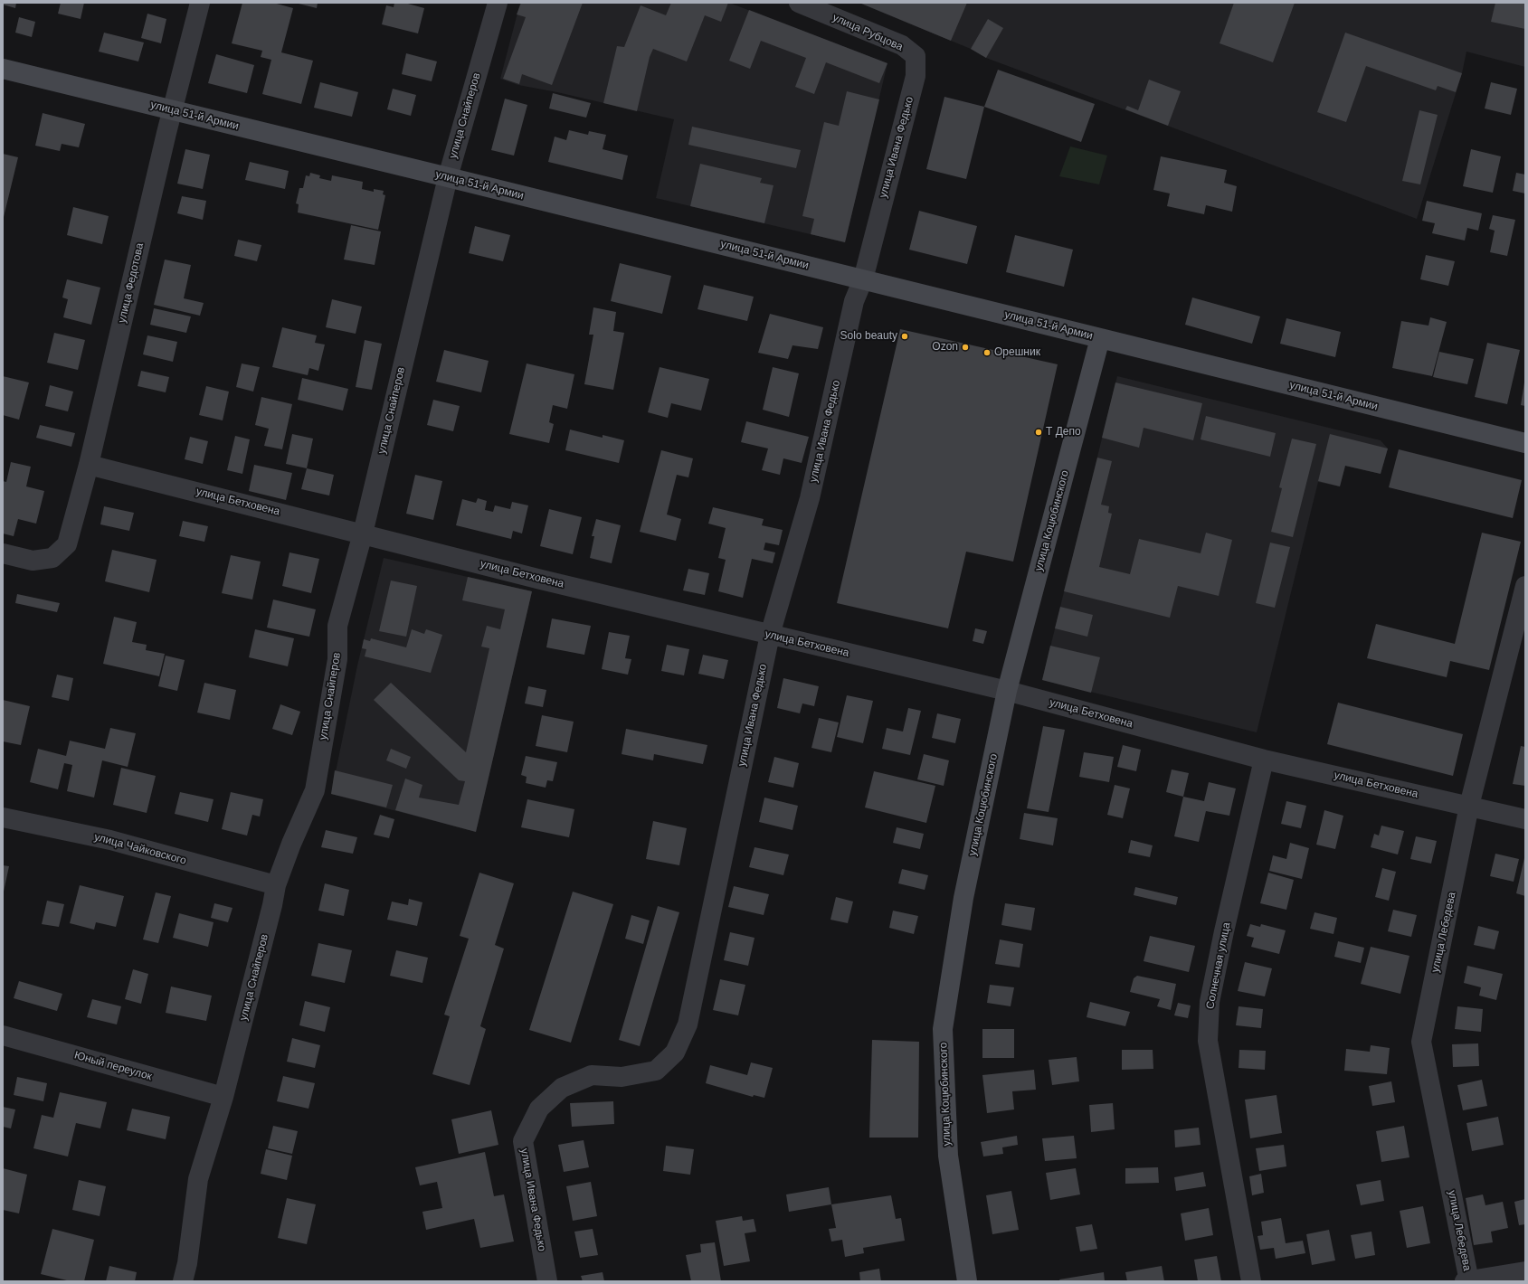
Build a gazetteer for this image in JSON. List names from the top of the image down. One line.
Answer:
{"streets":{"main road":["улица 51-й Армии","улица Коцюбинского"],"street":["улица Рубцова","улица Снайперов","улица Ивана Федько","улица Федотова","улица Бетховена","улица Чайковского","улица Лебедева","Солнечная улица","Юный переулок"]},"crossings":[["улица Рубцова","улица Ивана Федько"],["улица 51-й Армии","улица Снайперов"],["улица 51-й Армии","улица Ивана Федько"],["улица 51-й Армии","улица Федотова"],["улица 51-й Армии","улица Коцюбинского"],["улица Снайперов","улица Бетховена"],["улица Снайперов","улица Чайковского"],["улица Снайперов","Юный переулок"],["улица Ивана Федько","улица Бетховена"],["улица Федотова","улица Бетховена"],["улица Бетховена","улица Коцюбинского"],["улица Бетховена","улица Лебедева"],["улица Бетховена","Солнечная улица"]],"places":["Solo beauty","Ozon","Орешник","Т Депо"]}
